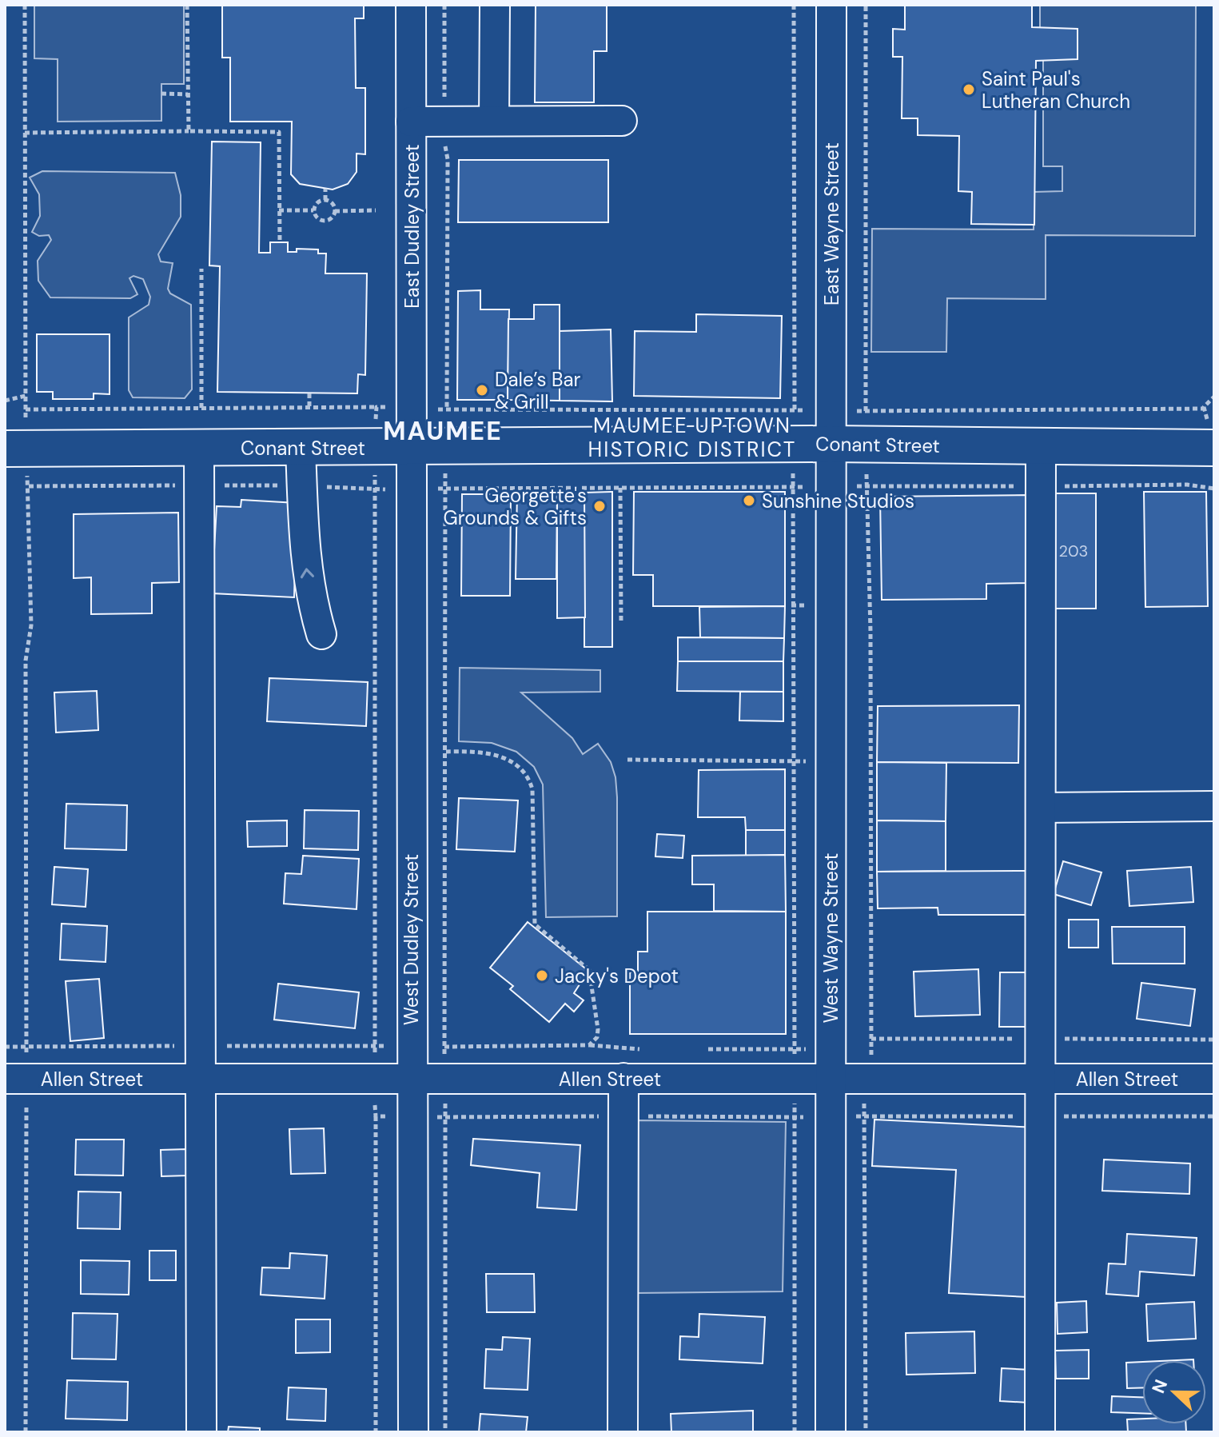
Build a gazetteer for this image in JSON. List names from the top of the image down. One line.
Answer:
{"streets":{"main road":["Conant Street"],"street":["East Wayne Street","East Dudley Street","West Wayne Street","West Dudley Street","Allen Street"]},"crossings":[["East Wayne Street","Conant Street"],["East Wayne Street","West Wayne Street"],["East Dudley Street","Conant Street"],["East Dudley Street","West Dudley Street"],["Conant Street","West Wayne Street"],["Conant Street","West Dudley Street"],["West Wayne Street","Allen Street"],["West Dudley Street","Allen Street"]],"districts":["MAUMEE UPTOWN HISTORIC DISTRICT","MAUMEE"],"places":["Saint Paul's Lutheran Church","Dale’s Bar & Grill","Sunshine Studios","Georgette's Grounds & Gifts","Jacky's Depot"],"house_numbers":["203"],"north":"left"}
